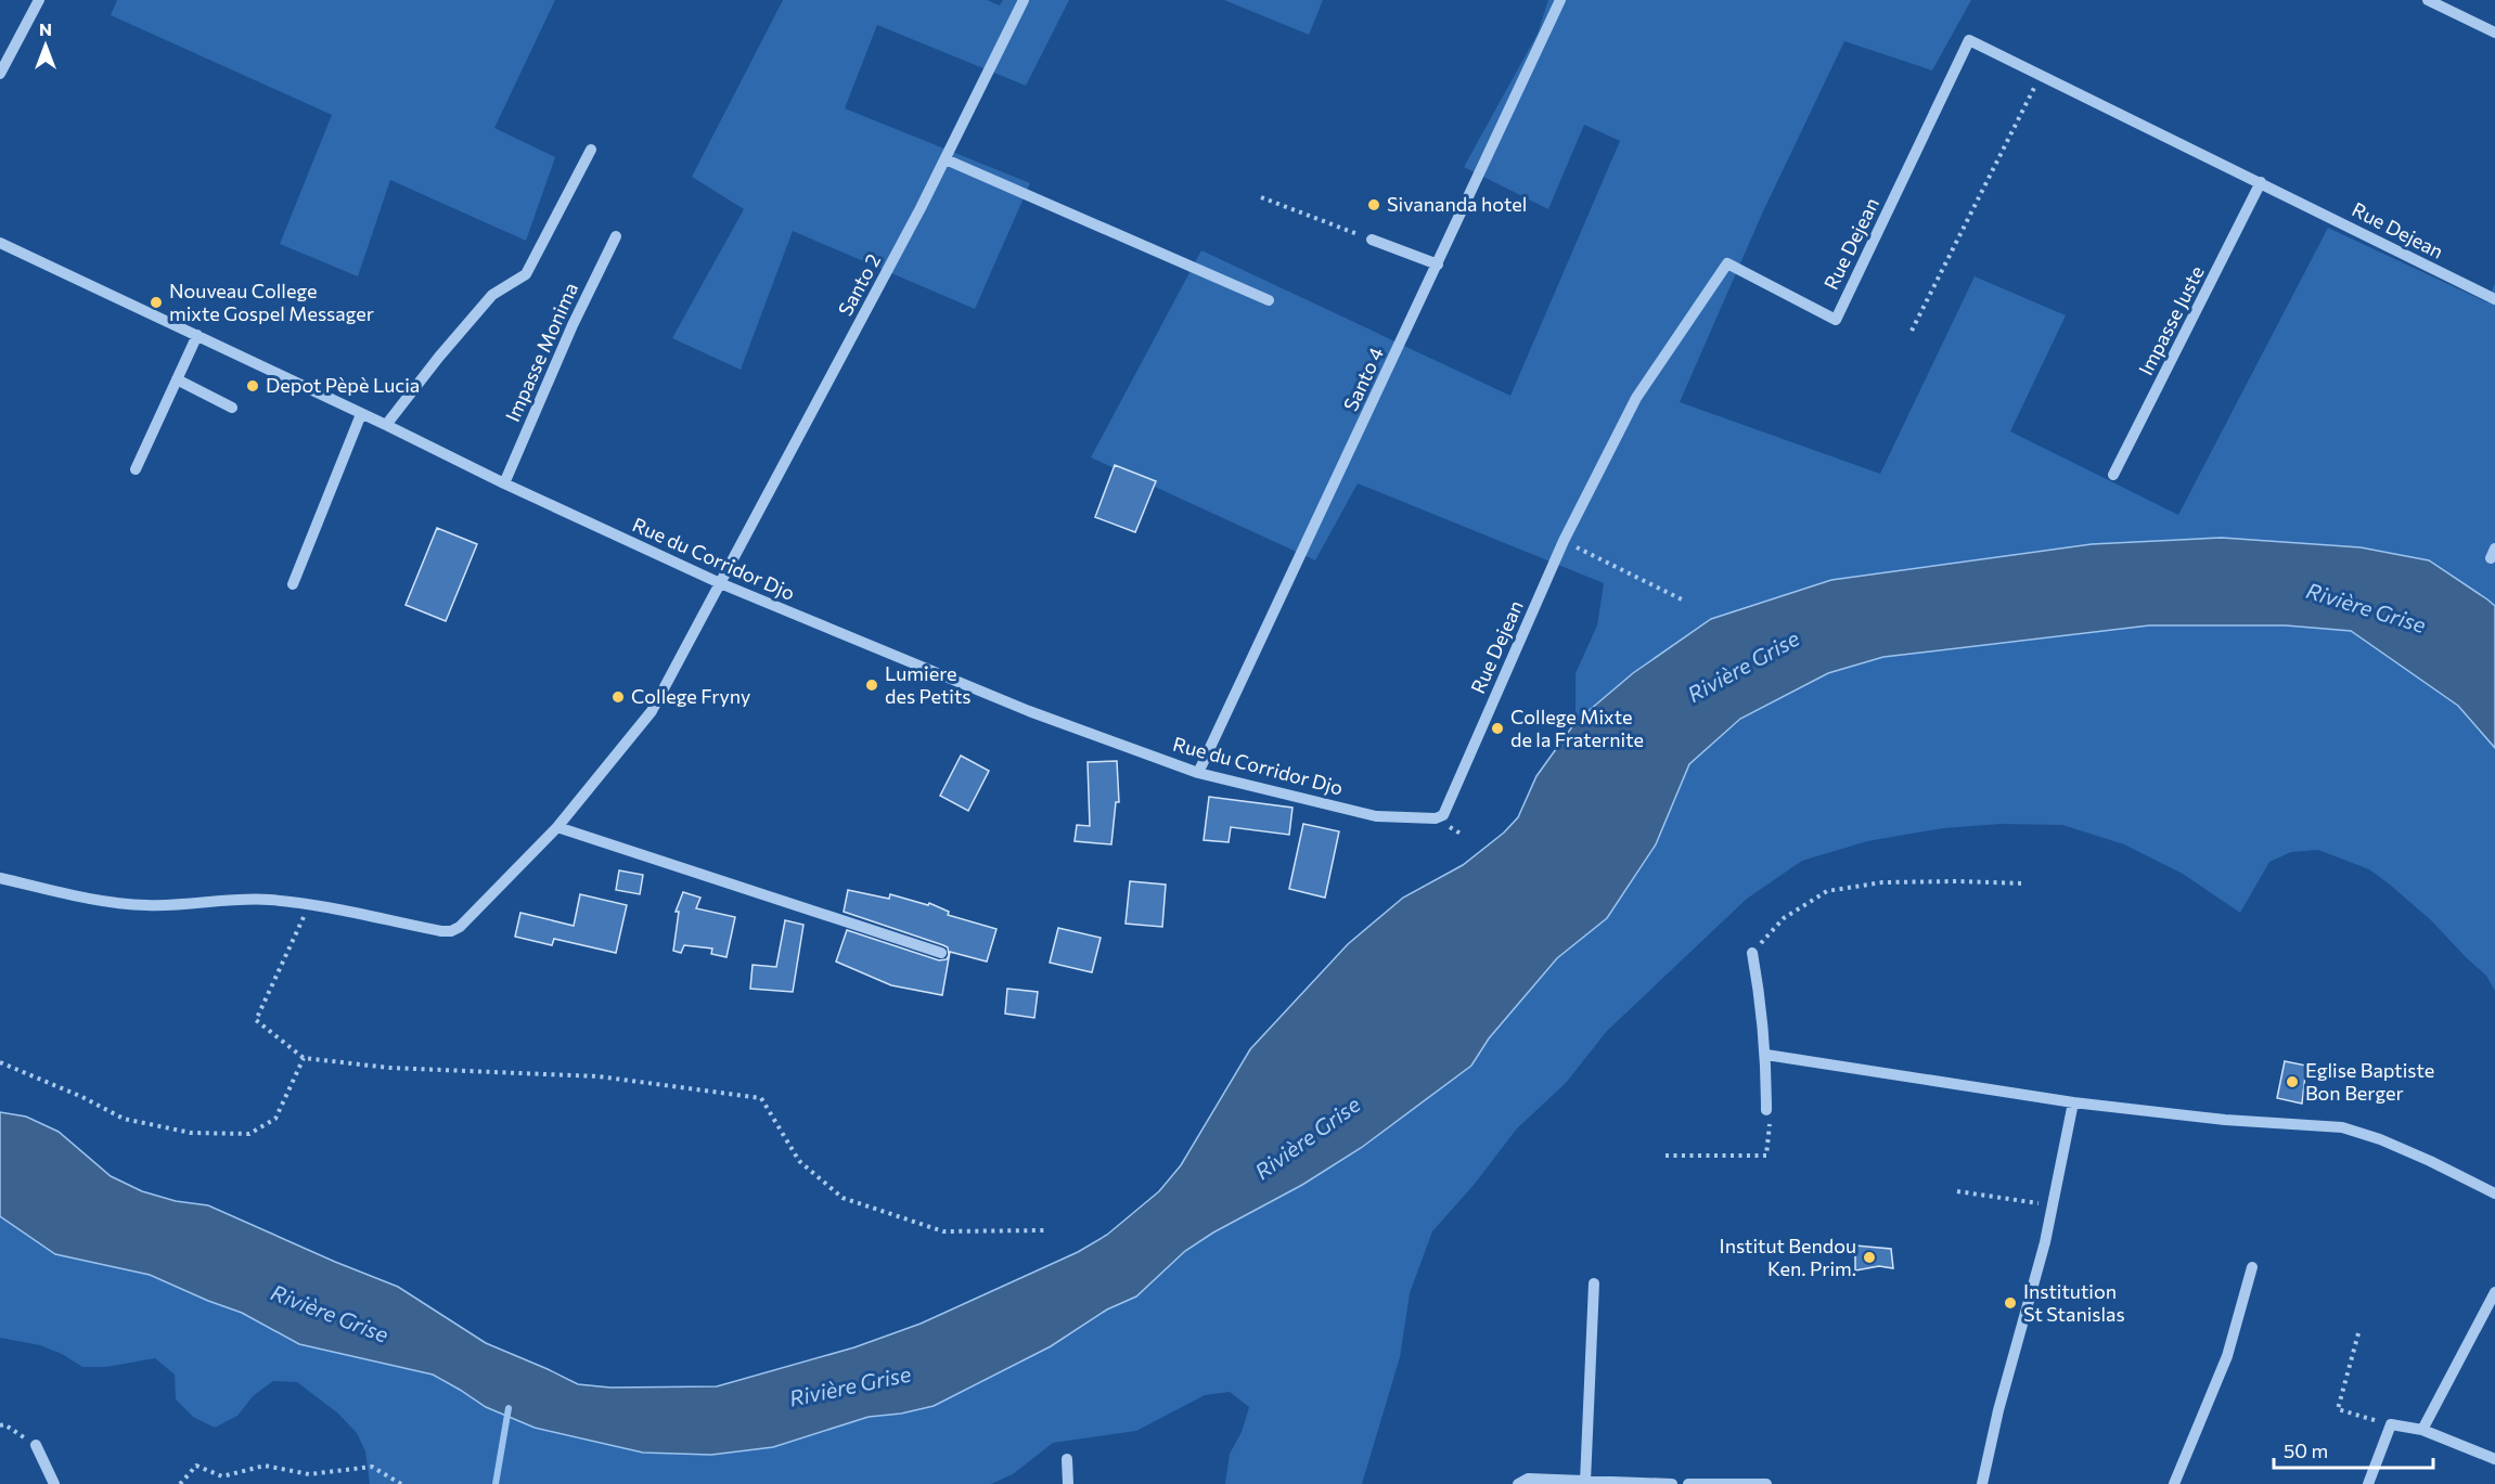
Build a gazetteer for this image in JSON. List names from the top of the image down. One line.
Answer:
{"streets":{"street":["Rue Dejean","Santo 2","Impasse Juste","Impasse Monima","Santo 4","Rue du Corridor Djo"]},"crossings":[["Rue Dejean","Impasse Juste"],["Rue Dejean","Rue du Corridor Djo"],["Santo 2","Rue du Corridor Djo"],["Impasse Monima","Rue du Corridor Djo"],["Santo 4","Rue du Corridor Djo"]],"water":["Rivière Grise"],"places":["Sivananda hotel","Nouveau College mixte Gospel Messager","Depot Pèpè Lucia","Lumiere des Petits","College Fryny","College Mixte de la Fraternite","Eglise Baptiste Bon Berger","Institut Bendou Ken. Prim.","Institution St Stanislas"],"scale_bar":"50 m","north":"top"}
